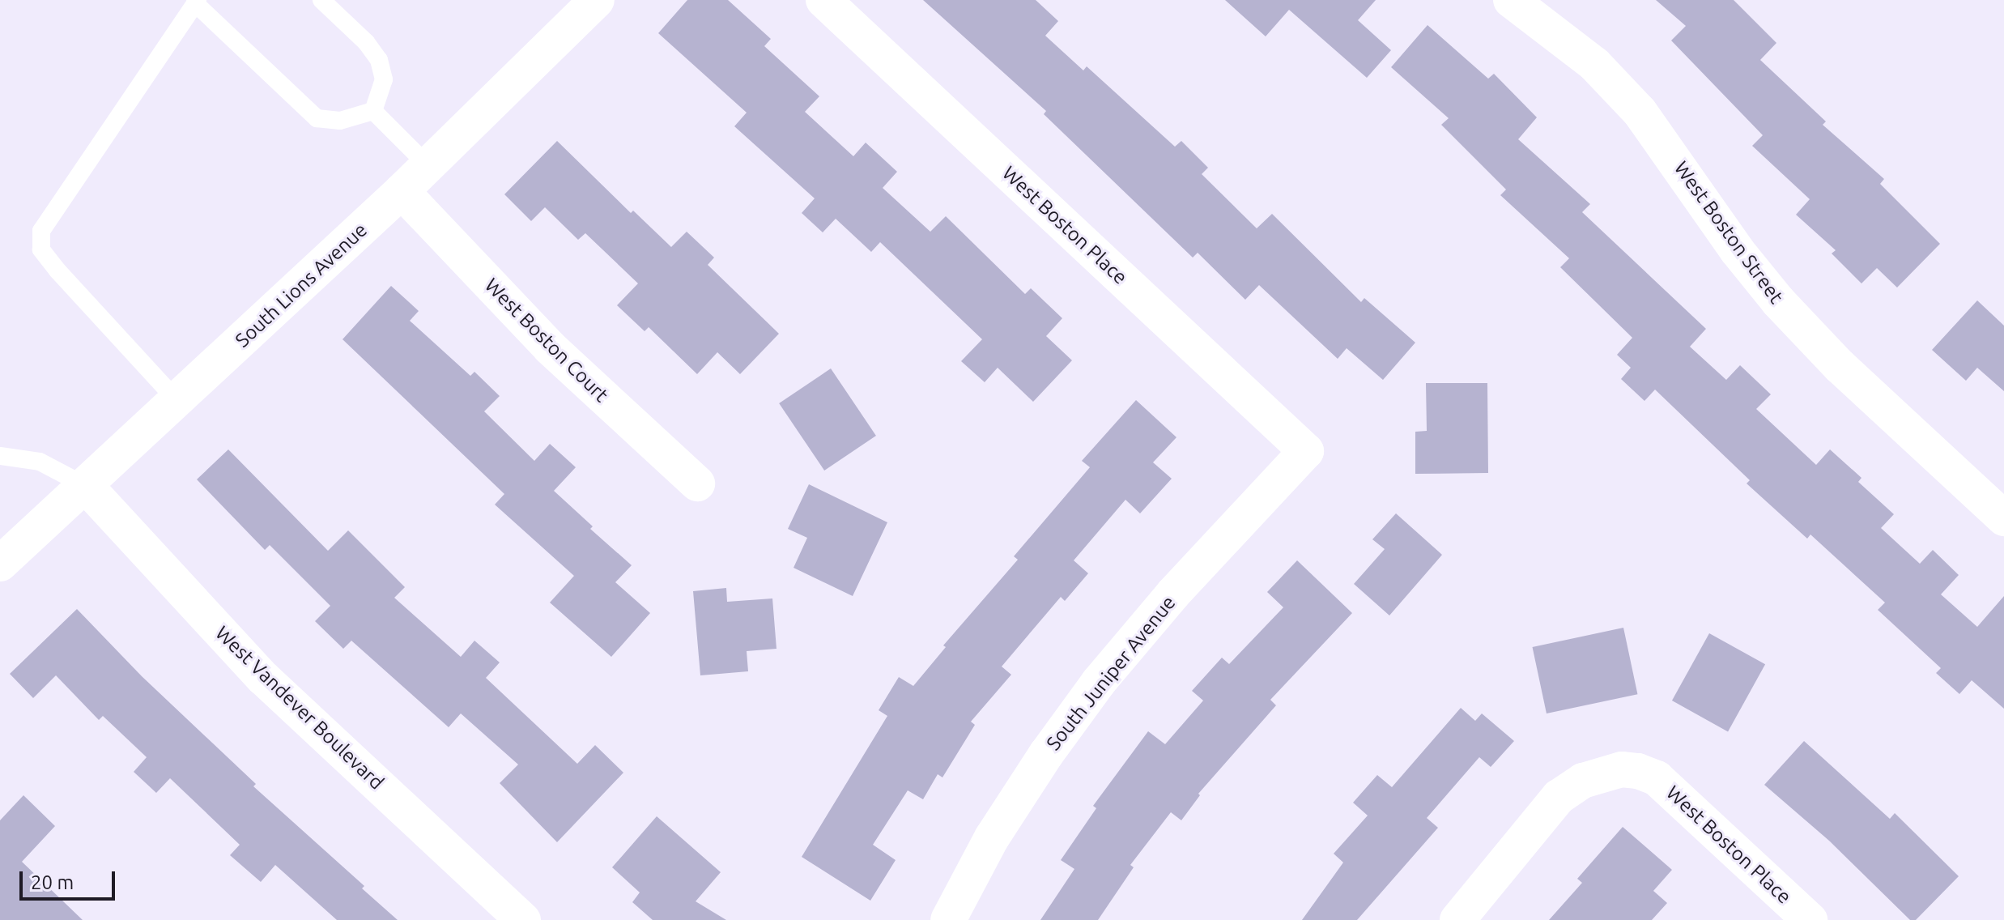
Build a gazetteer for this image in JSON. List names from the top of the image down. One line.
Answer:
{"streets":{"street":["West Boston Place","West Boston Street","South Lions Avenue","West Boston Court","South Juniper Avenue","West Vandever Boulevard"]},"crossings":[["West Boston Place","South Juniper Avenue"],["South Lions Avenue","West Boston Court"],["South Lions Avenue","West Vandever Boulevard"]],"scale_bar":"20 m"}
